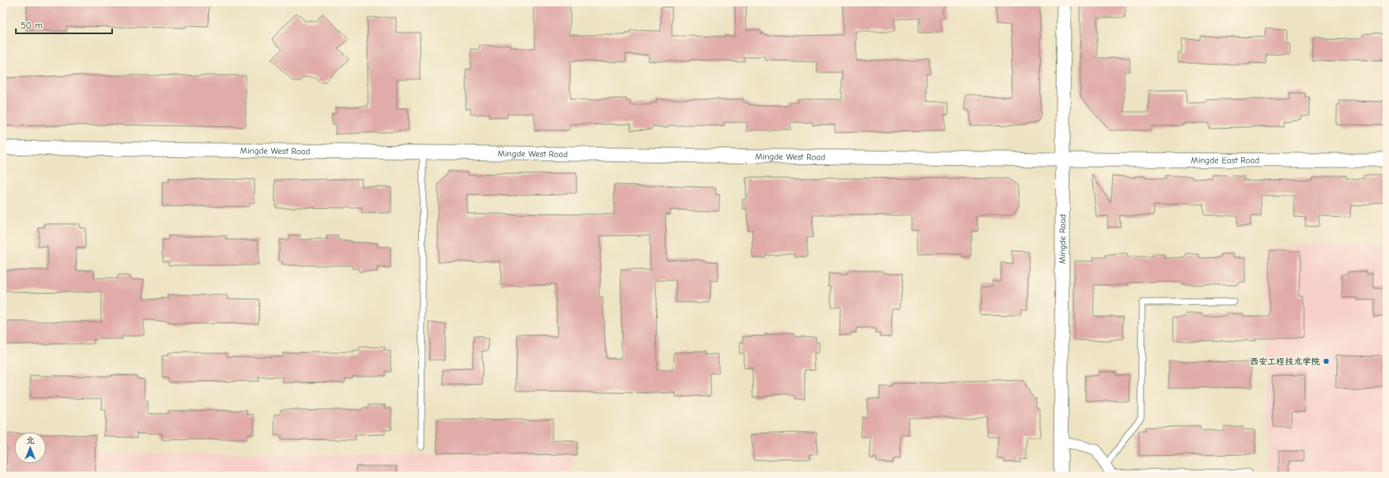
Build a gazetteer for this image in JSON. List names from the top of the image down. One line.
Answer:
{"streets":{"street":["Mingde West Road","Mingde East Road","Mingde Road"]},"crossings":[["Mingde West Road","Mingde East Road"],["Mingde West Road","Mingde Road"],["Mingde East Road","Mingde Road"]],"places":["西安工程技术学院"],"scale_bar":"50 m","north":"top"}
